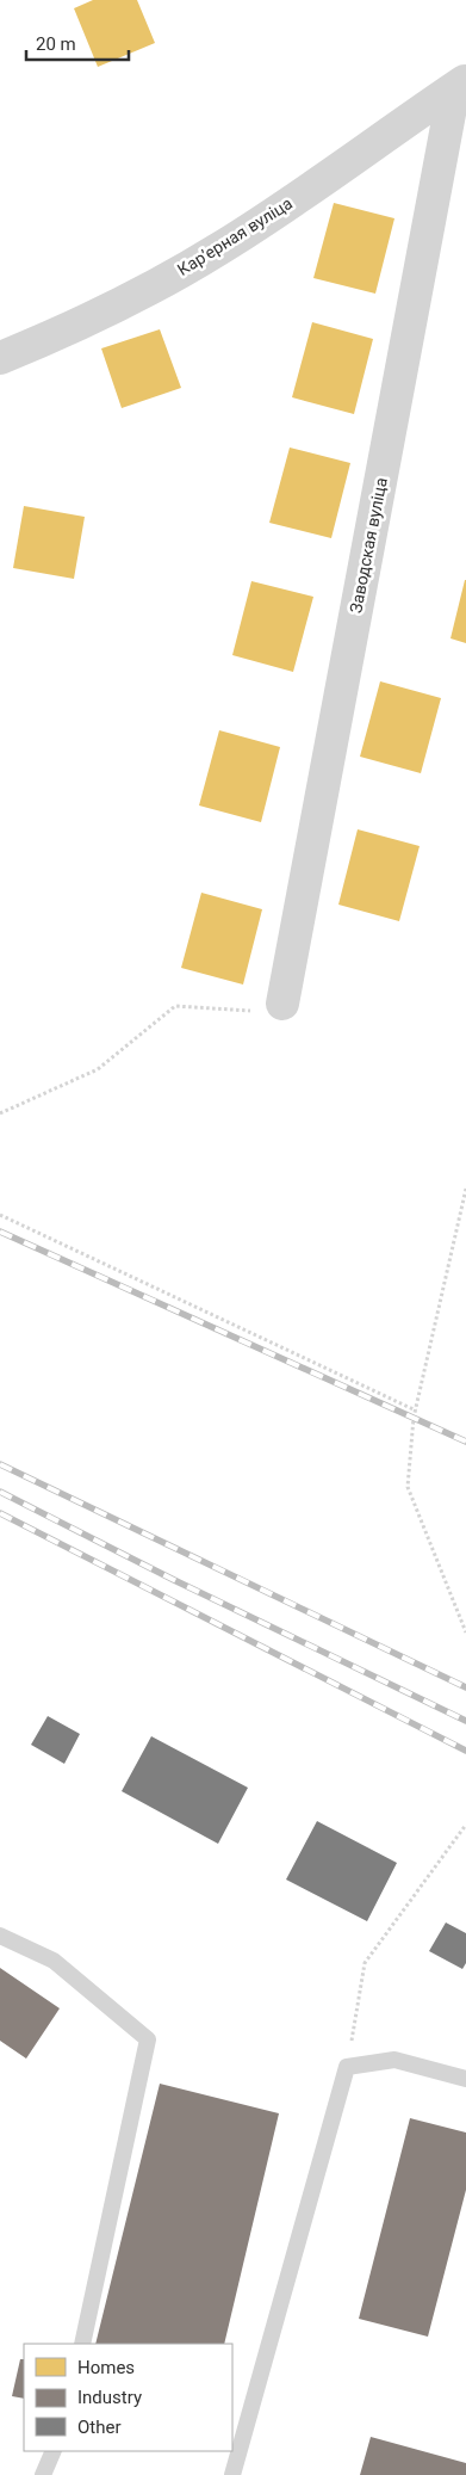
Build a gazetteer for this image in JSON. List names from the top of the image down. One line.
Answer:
{"streets":{"street":["Карʼерная вуліца","Заводская вуліца"]},"crossings":[["Карʼерная вуліца","Заводская вуліца"]],"legend":["Homes","Industry","Other"],"scale_bar":"20 m"}
